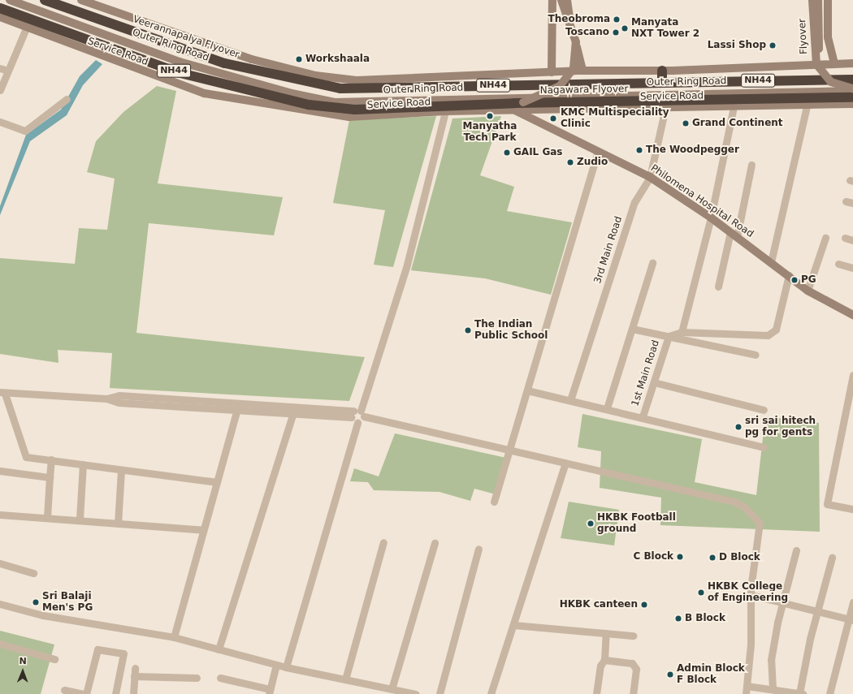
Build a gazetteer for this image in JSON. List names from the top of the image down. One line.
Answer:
{"streets":{"highway":["Veerannapalya Flyover","Outer Ring Road","NH44","Nagawara Flyover"],"street":["Flyover","Service Road","Philomena Hospital Road","3rd Main Road","1st Main Road"]},"crossings":[["Flyover","Outer Ring Road"],["Veerannapalya Flyover","Outer Ring Road"],["Service Road","Philomena Hospital Road"],["Service Road","3rd Main Road"],["Philomena Hospital Road","3rd Main Road"]],"places":["Theobroma","Manyata NXT Tower 2","Toscano","Lassi Shop","Workshaala","Manyatha Tech Park","KMC Multispeciality Clinic","Grand Continent","The Woodpegger","GAIL Gas","Zudio","PG","The Indian Public School","sri sai hitech pg for gents","HKBK Football ground","C Block","D Block","HKBK College of Engineering","Sri Balaji Men's PG","HKBK canteen","B Block","Admin Block F Block"],"north":"top"}
